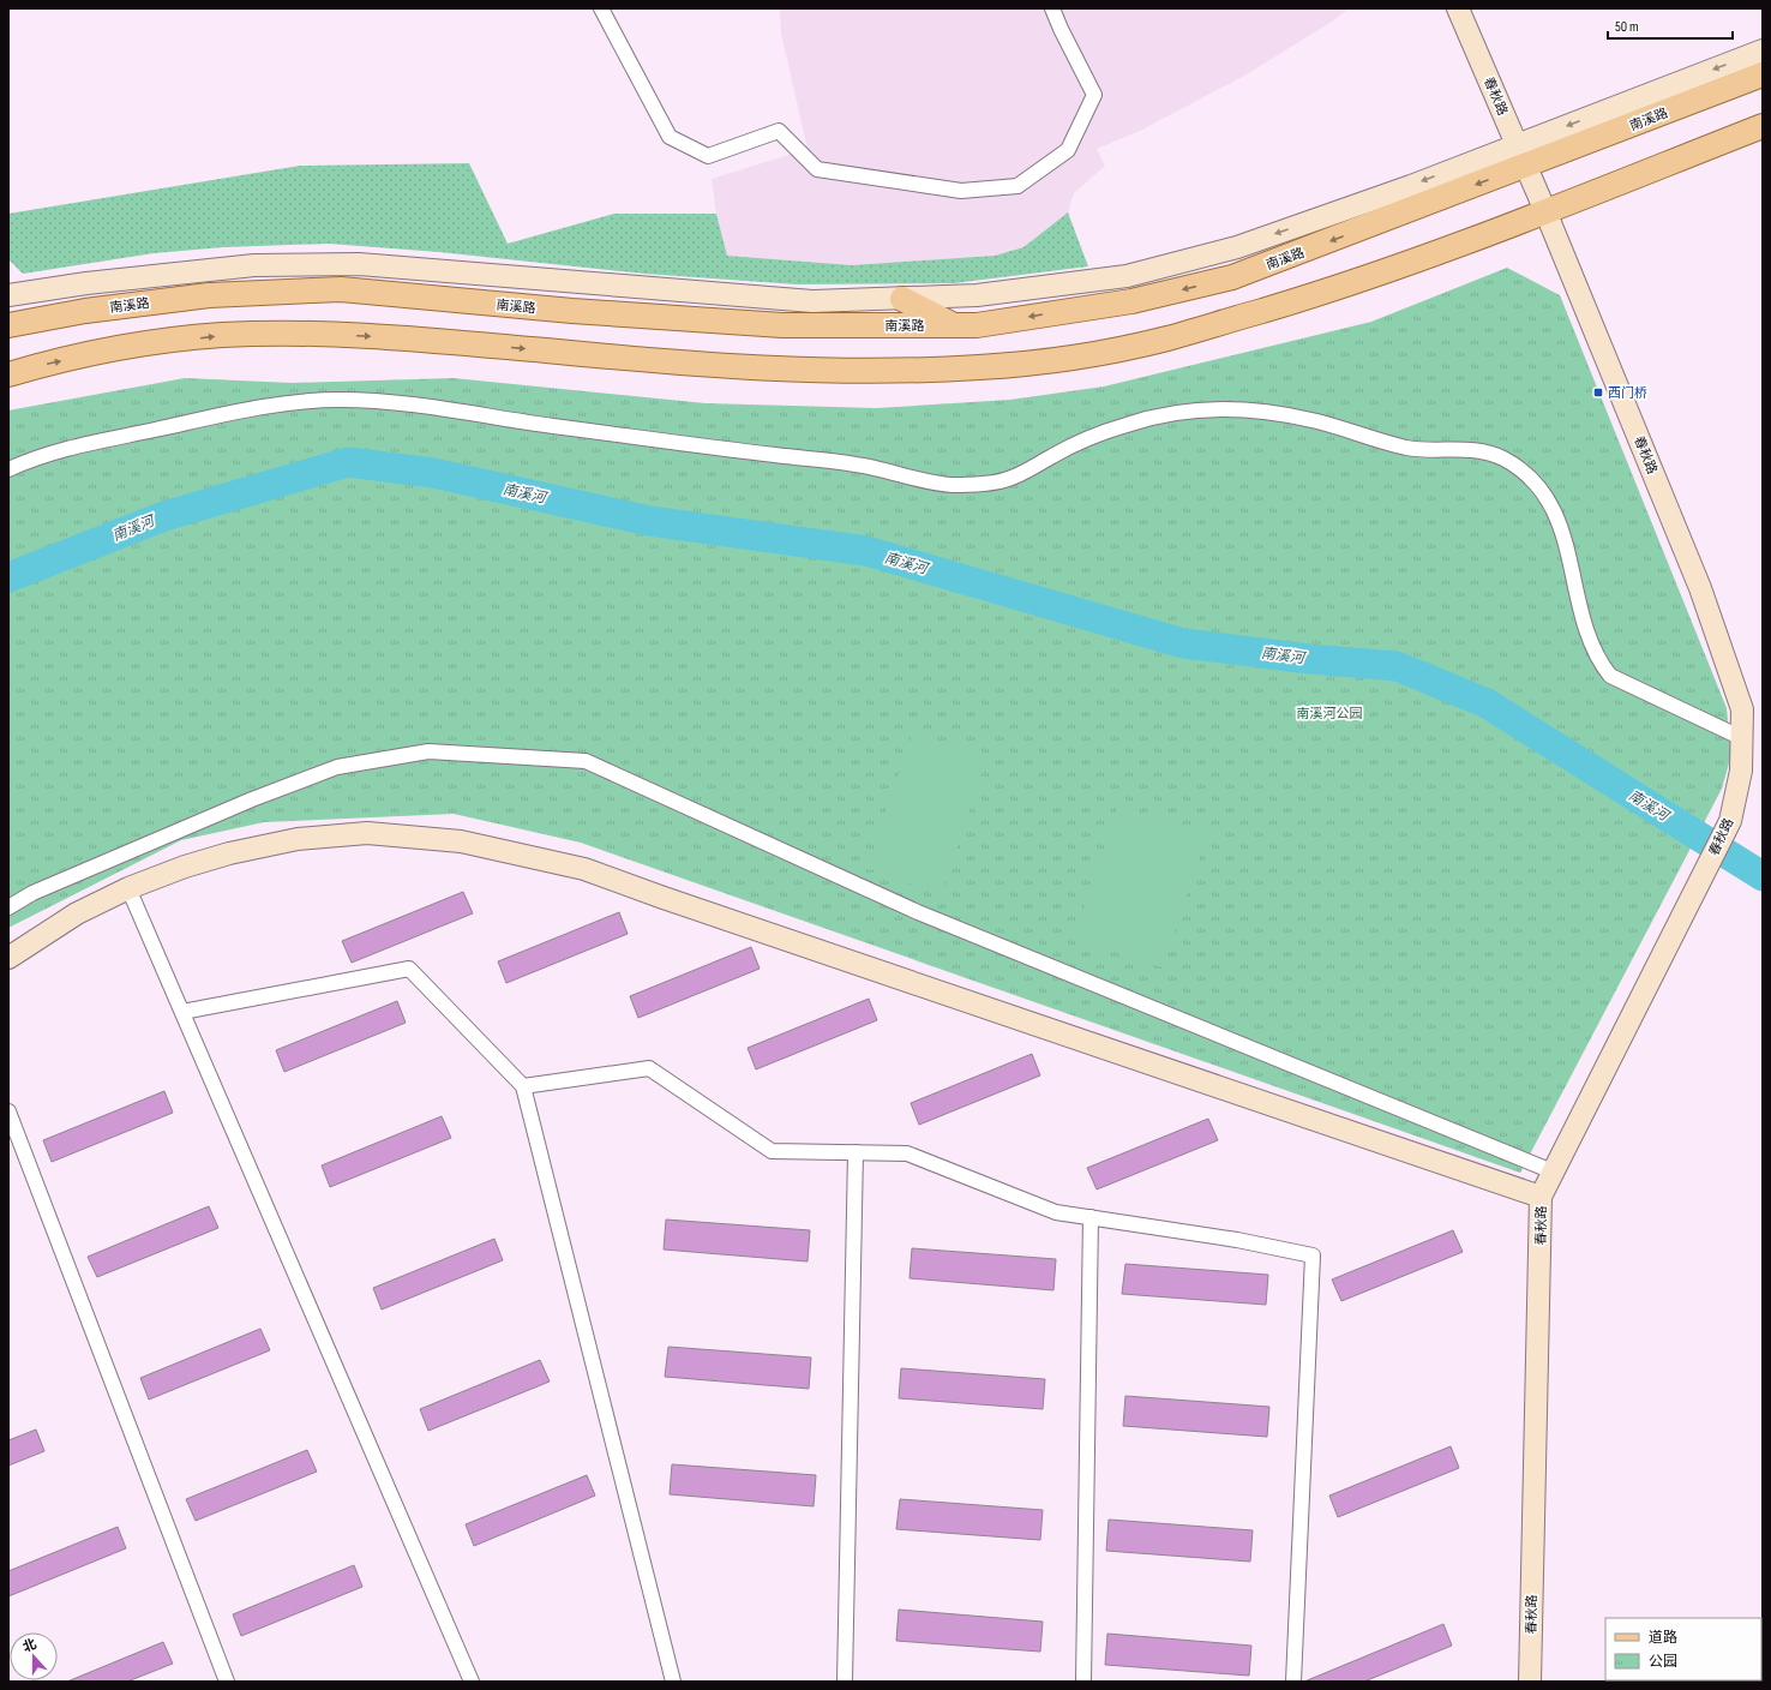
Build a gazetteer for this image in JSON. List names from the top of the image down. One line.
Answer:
{"streets":{"main road":["南溪路"],"street":["春秋路"]},"crossings":[["春秋路","南溪路"]],"water":["南溪河"],"parks":["南溪河公园"],"places":{"transit":["西门桥"]},"legend":["道路","公园"],"scale_bar":"50 m","north":"top"}
